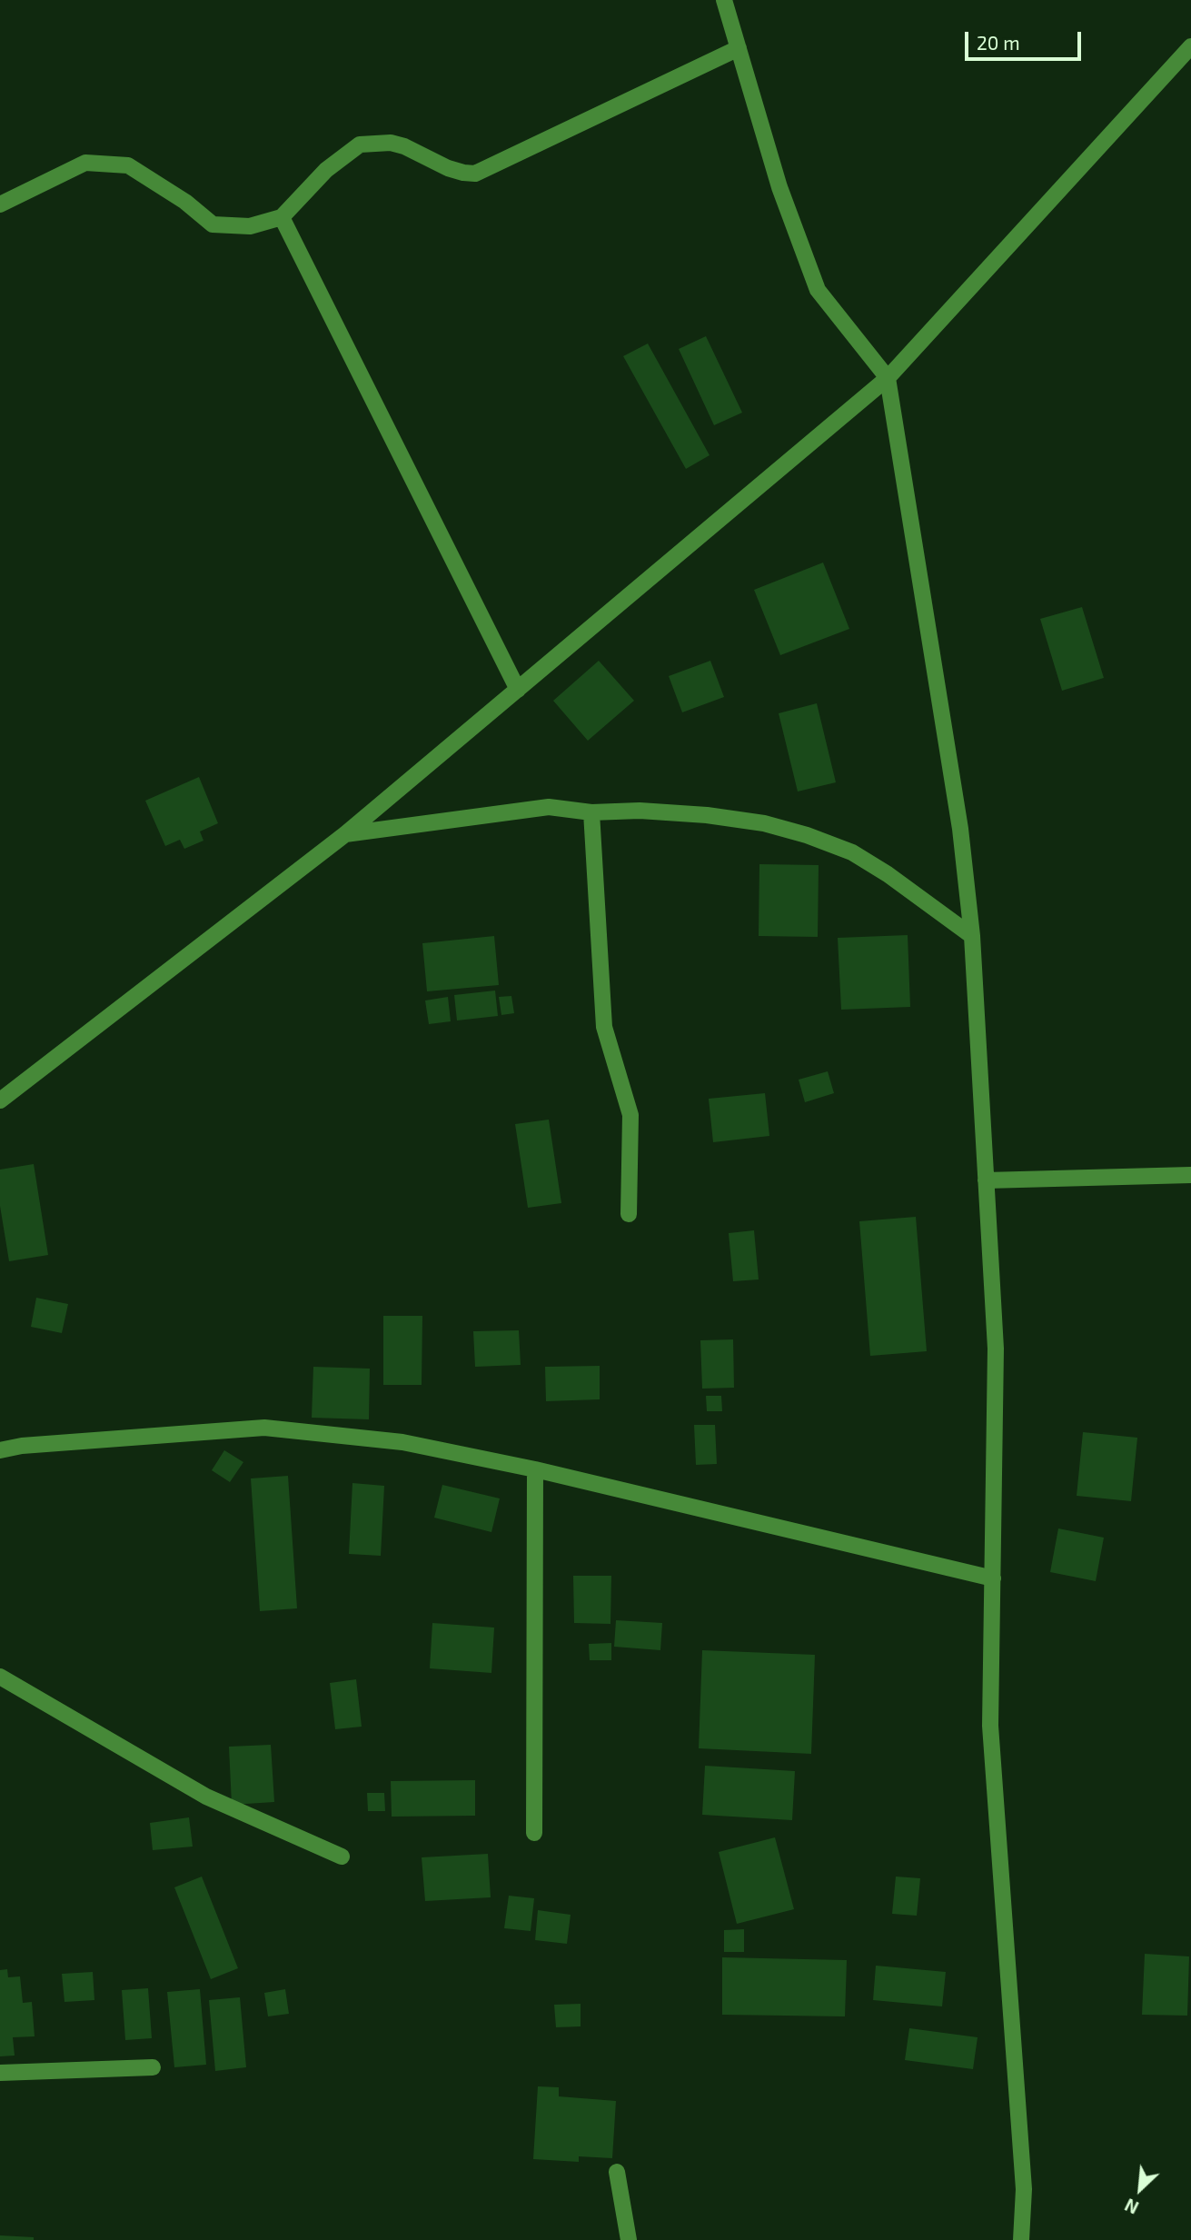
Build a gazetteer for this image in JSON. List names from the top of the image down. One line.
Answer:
{"scale_bar":"20 m","north":"bottom left"}
